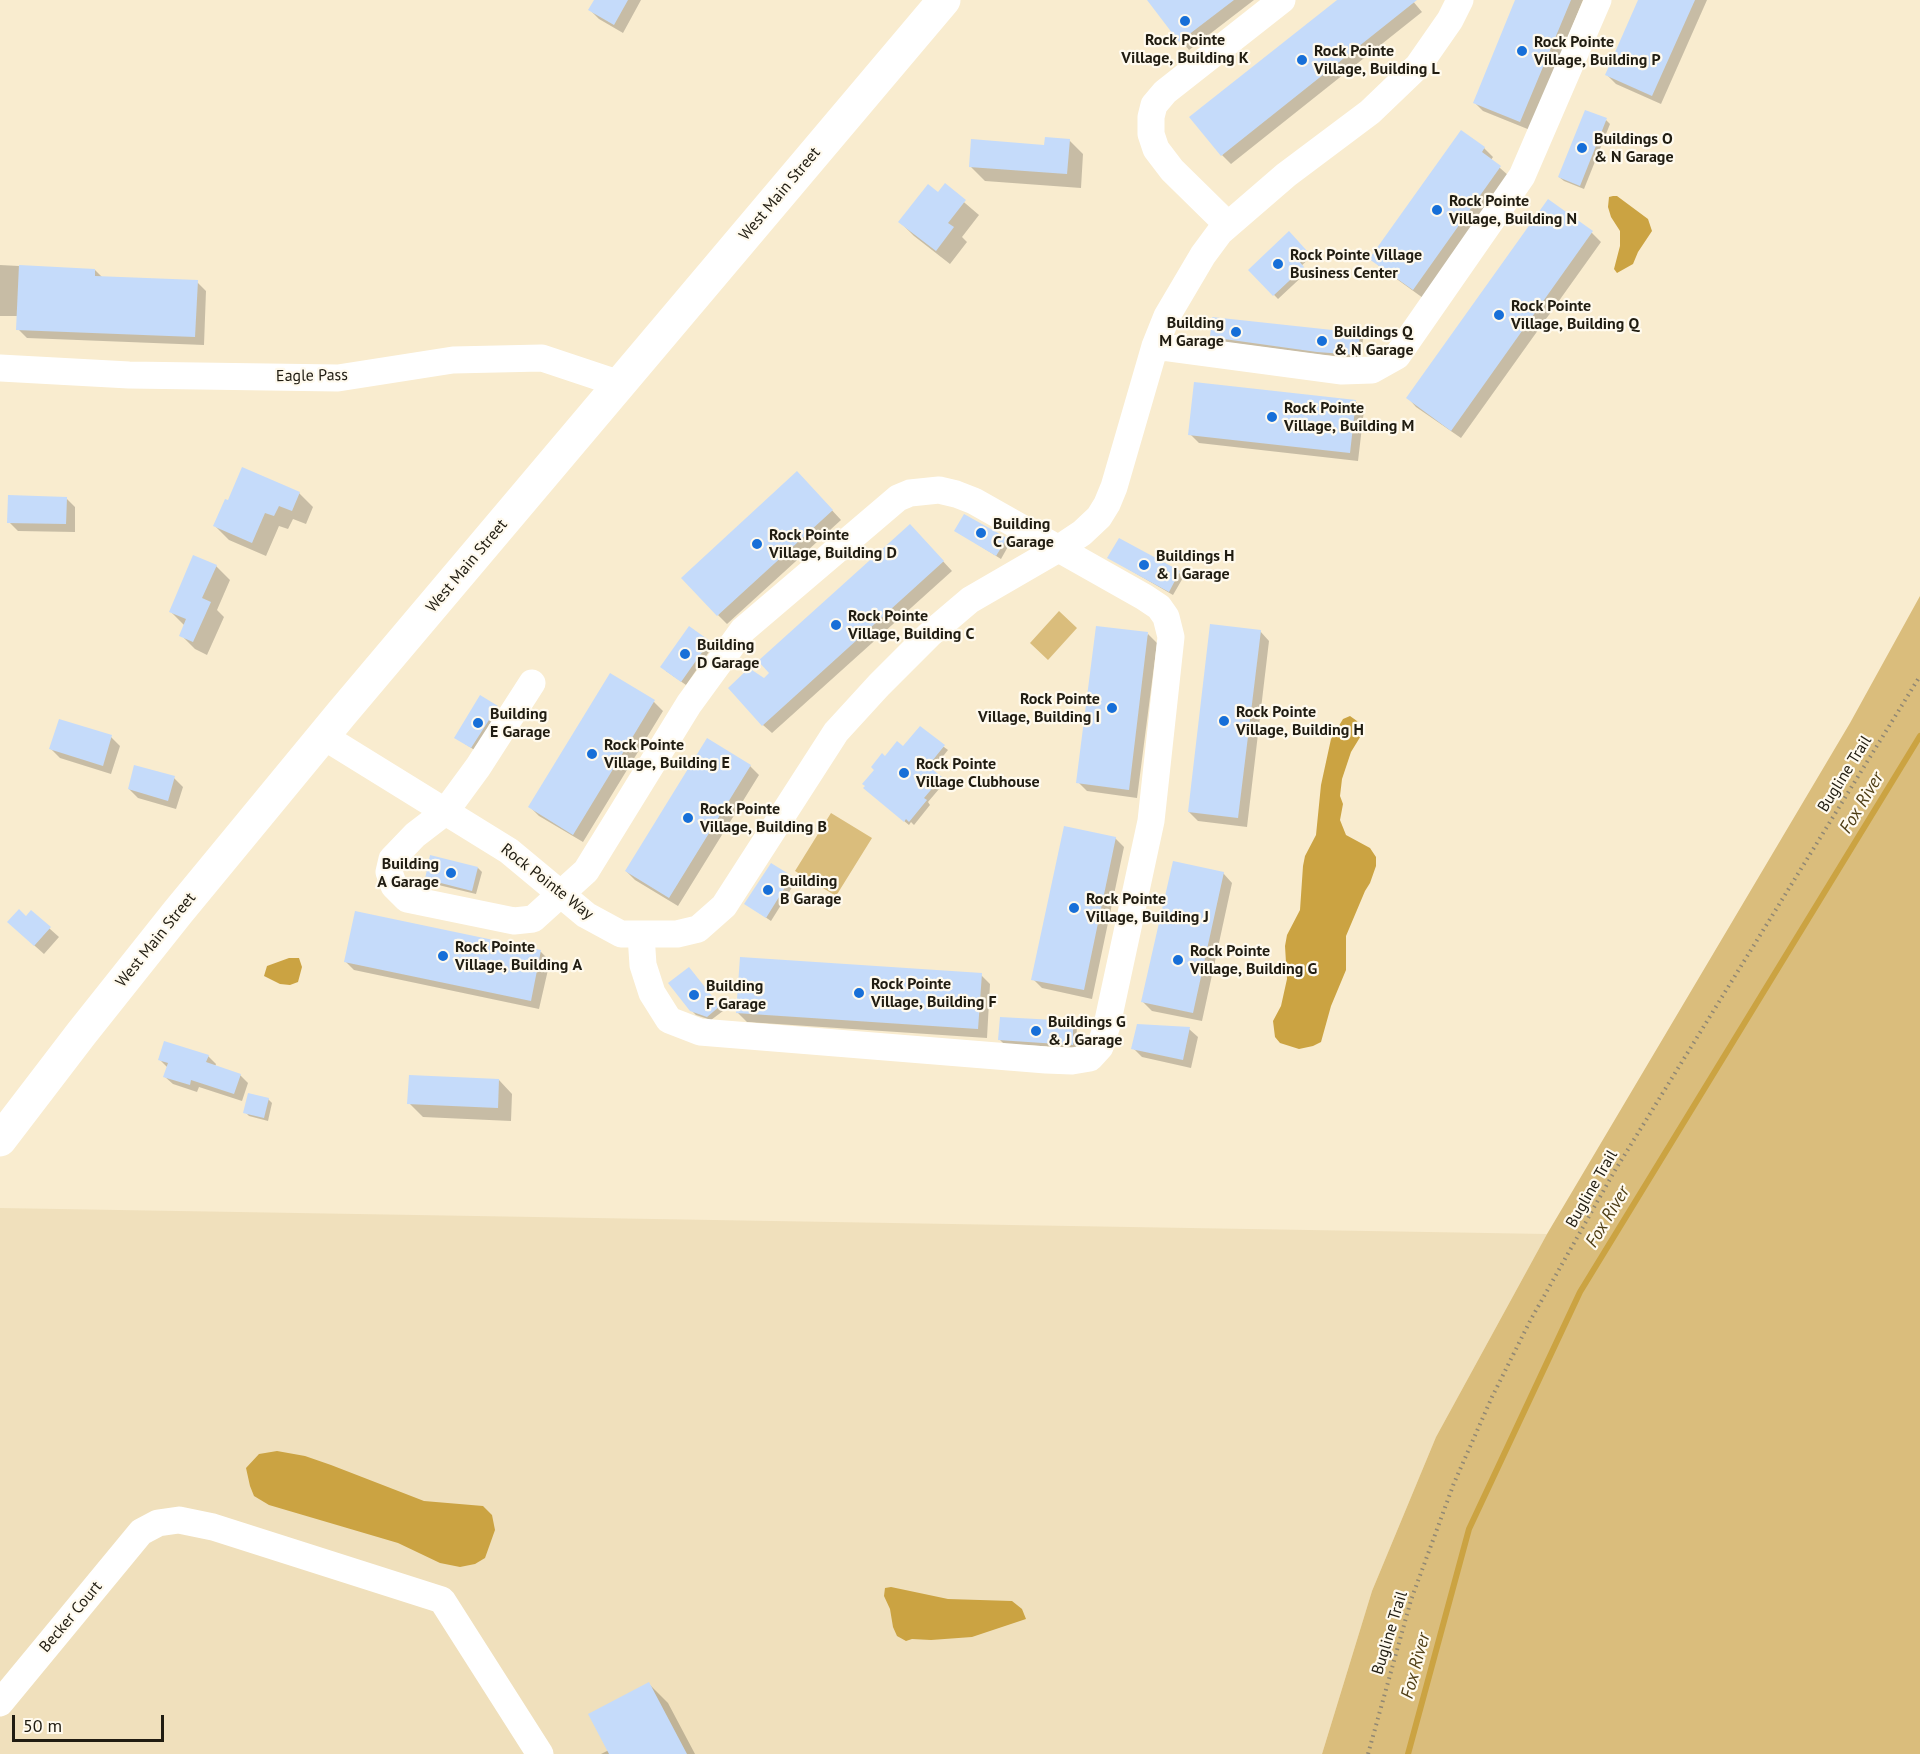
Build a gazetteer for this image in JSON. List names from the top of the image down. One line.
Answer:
{"streets":{"main road":["West Main Street"],"street":["Eagle Pass","Rock Pointe Way","Becker Court"],"path":["Bugline Trail"]},"crossings":[["West Main Street","Eagle Pass"],["West Main Street","Rock Pointe Way"]],"water":["Fox River"],"places":["Rock Pointe Village, Building K","Rock Pointe Village, Building P","Rock Pointe Village, Building L","Buildings O & N Garage","Rock Pointe Village, Building N","Rock Pointe Village Business Center","Rock Pointe Village, Building Q","Building M Garage","Buildings Q & N Garage","Rock Pointe Village, Building M","Building C Garage","Rock Pointe Village, Building D","Buildings H & I Garage","Rock Pointe Village, Building C","Building D Garage","Rock Pointe Village, Building I","Rock Pointe Village, Building H","Building E Garage","Rock Pointe Village, Building E","Rock Pointe Village Clubhouse","Rock Pointe Village, Building B","Building A Garage","Building B Garage","Rock Pointe Village, Building J","Rock Pointe Village, Building A","Rock Pointe Village, Building G","Rock Pointe Village, Building F","Building F Garage","Buildings G & J Garage"],"scale_bar":"50 m"}
